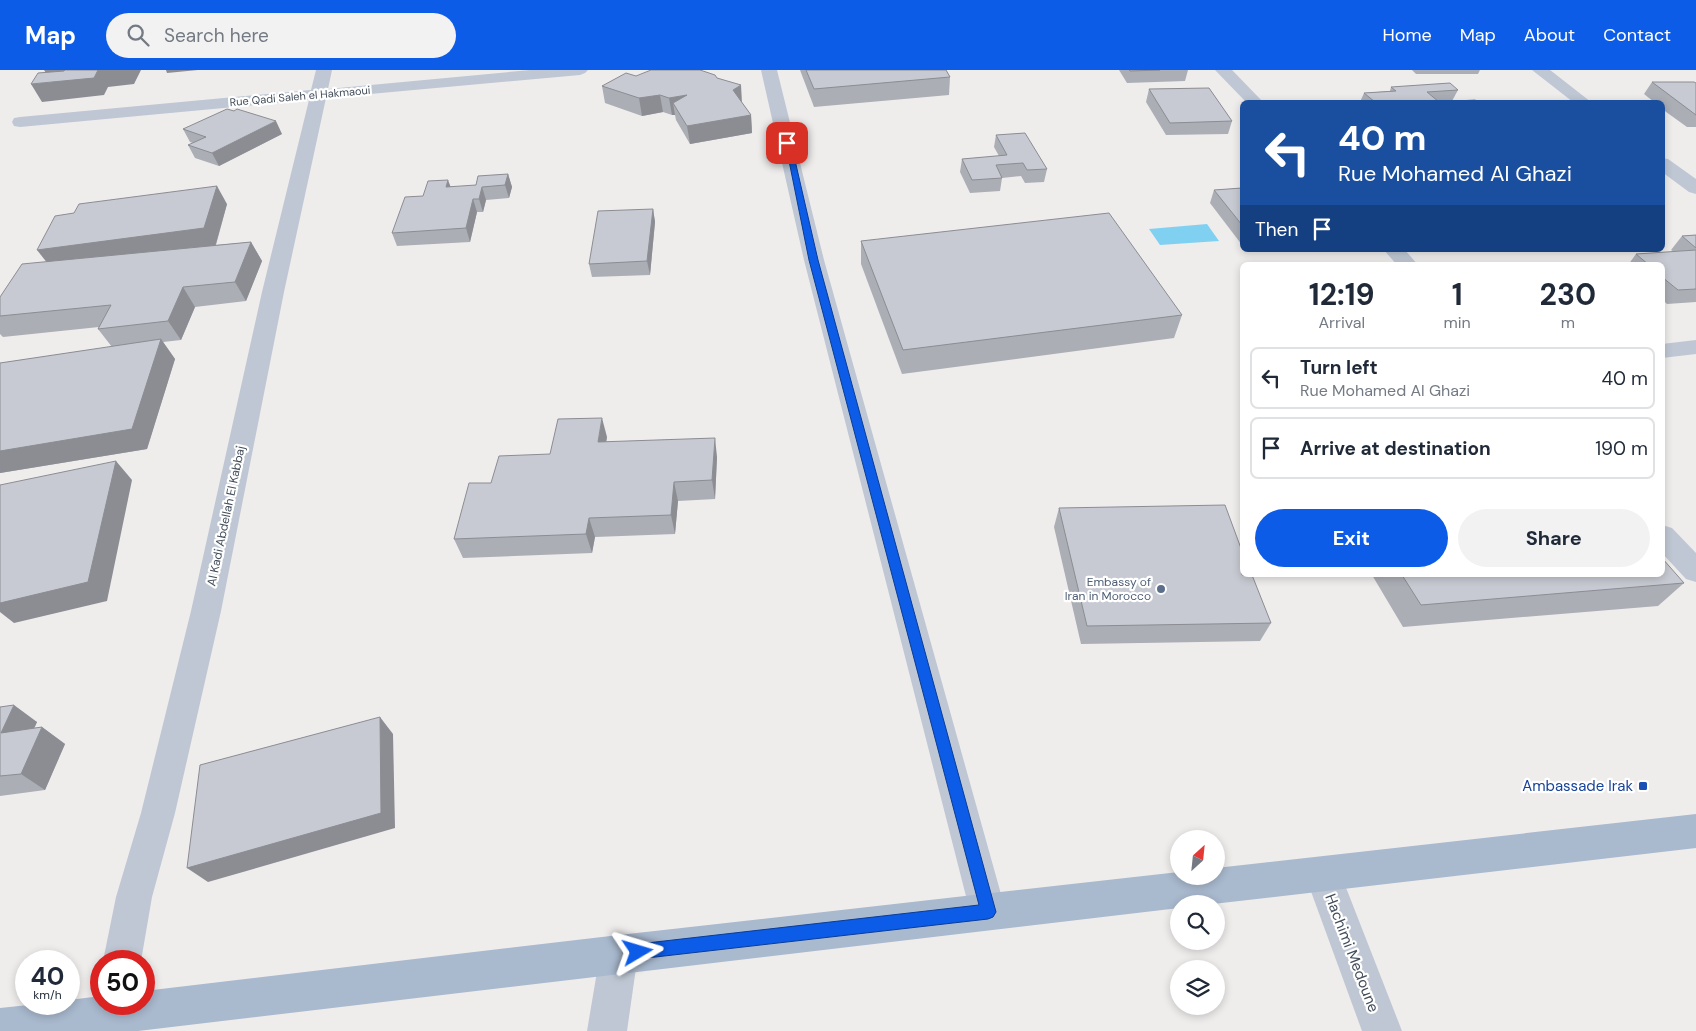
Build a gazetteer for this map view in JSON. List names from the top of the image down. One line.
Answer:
{"streets":{"street":["Rue Qadi Saleh el Hakmaoui","Al Kadi Abdellah El Kabbaj","Hachimi Medoune"]},"crossings":[["Rue Qadi Saleh el Hakmaoui","Al Kadi Abdellah El Kabbaj"]],"places":{"other":["Embassy of Iran in Morocco"],"transit":["Ambassade Irak"]},"north":"top right","page":{"header":"Map","search":"Search here","nav":["Home","Map","About","Contact"],"turn":["40 m","Rue Mohamed Al Ghazi"],"then":"Then","eta":["12:19","Arrival","1","min","230","m"],"list":[{"name":"Turn left","note":"Rue Mohamed Al Ghazi","value":"40 m"},{"name":"Arrive at destination","value":"190 m"}],"buttons":["Exit","Share"],"speed":"40 km/h","limit":"50"}}
